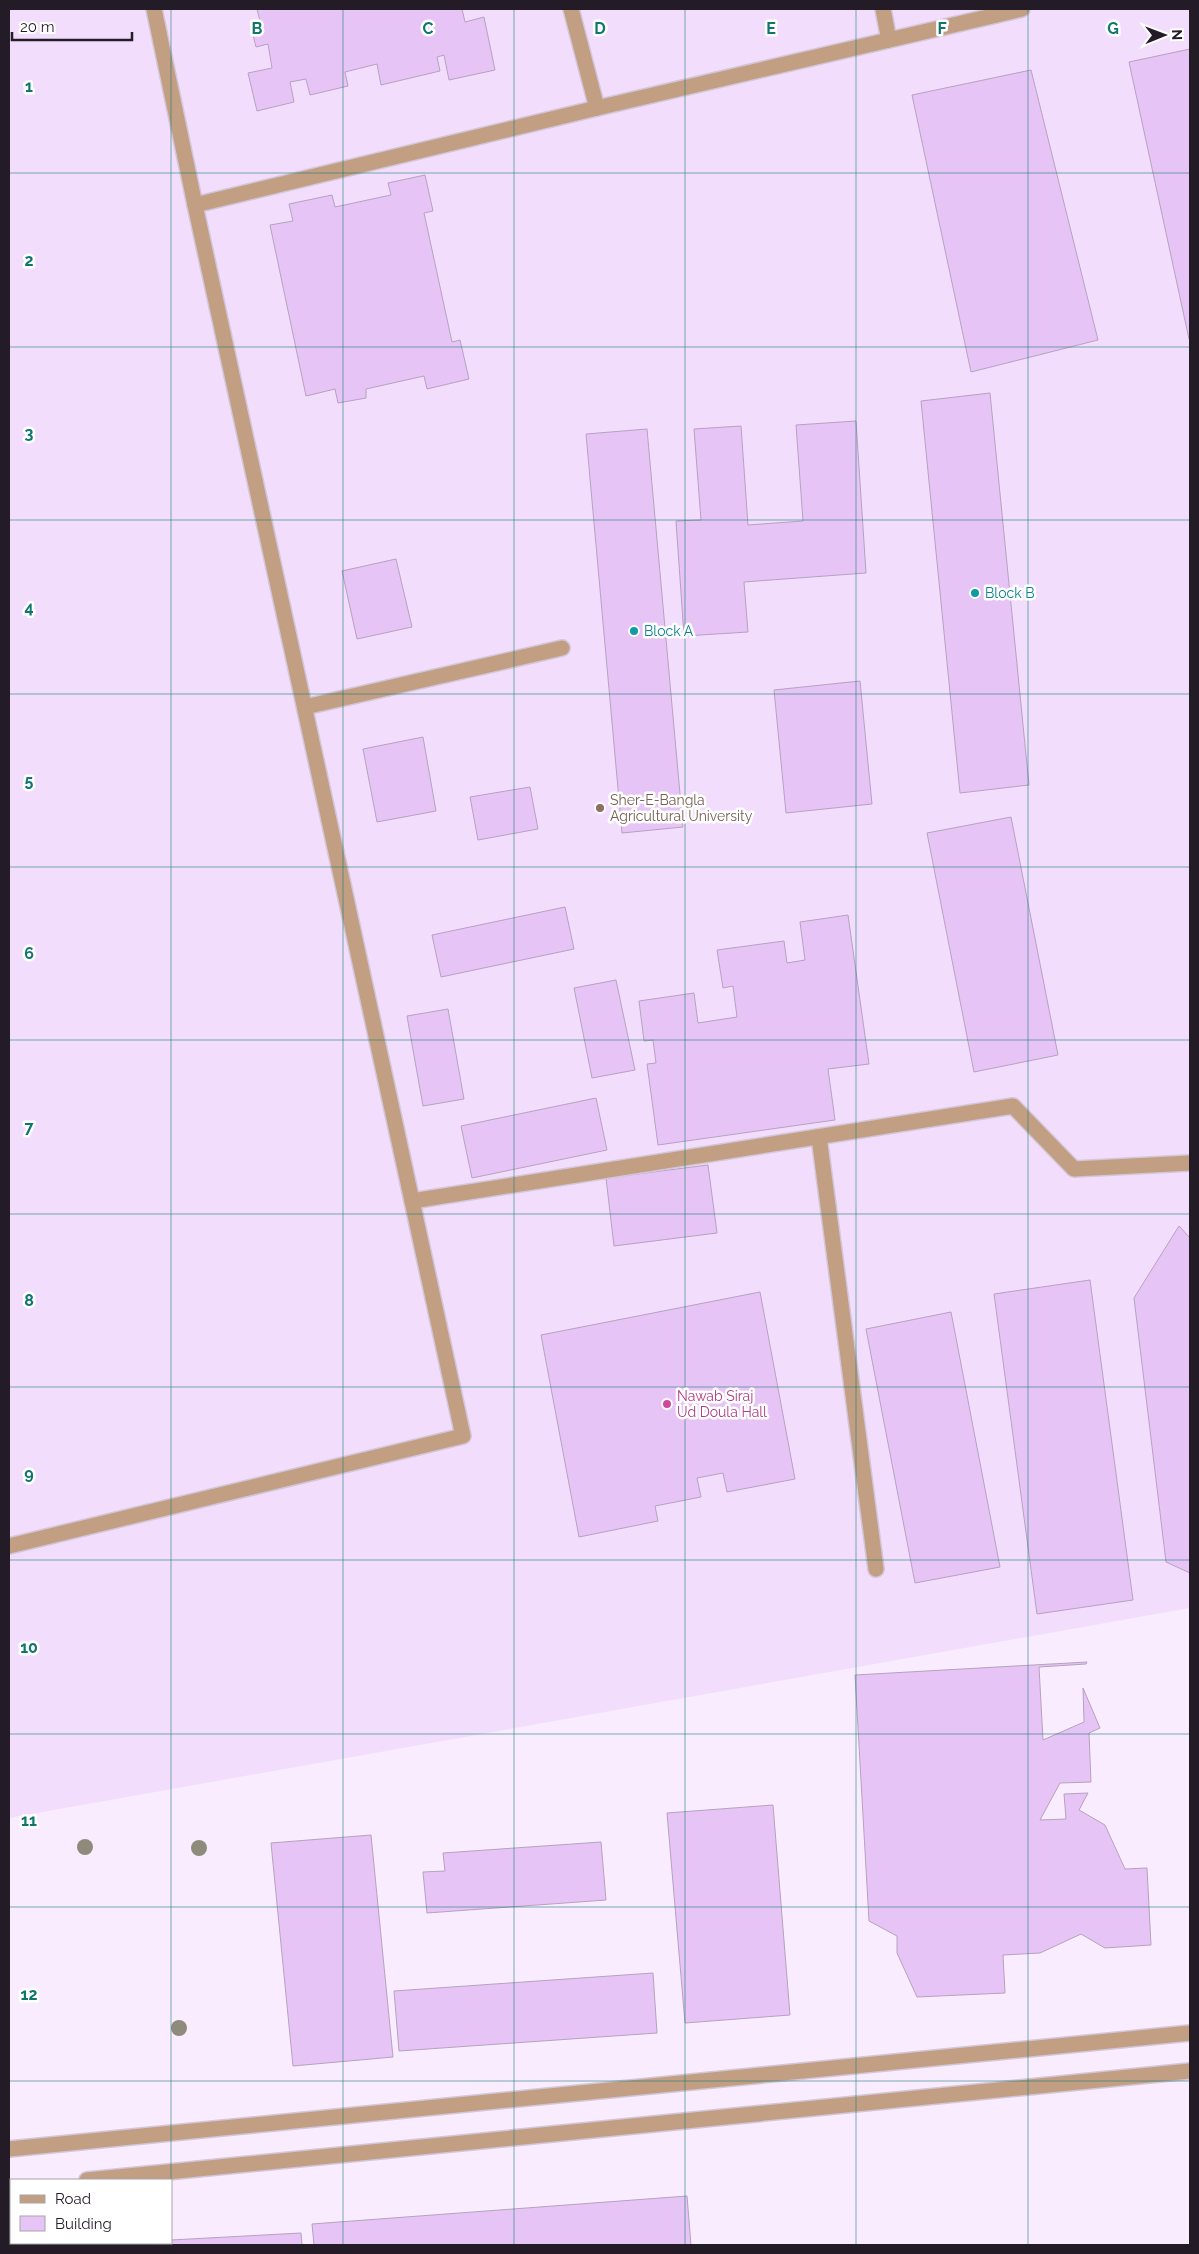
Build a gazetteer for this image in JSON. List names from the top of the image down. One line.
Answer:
{"places":["Block B","Block A","Sher-E-Bangla Agricultural University","Nawab Siraj Ud Doula Hall"],"legend":["Road","Building"],"scale_bar":"20 m","north":"right","grid":{"columns":["B","C","D","E","F","G"],"rows":["1","2","3","4","5","6","7","8","9","10","11","12"]}}
